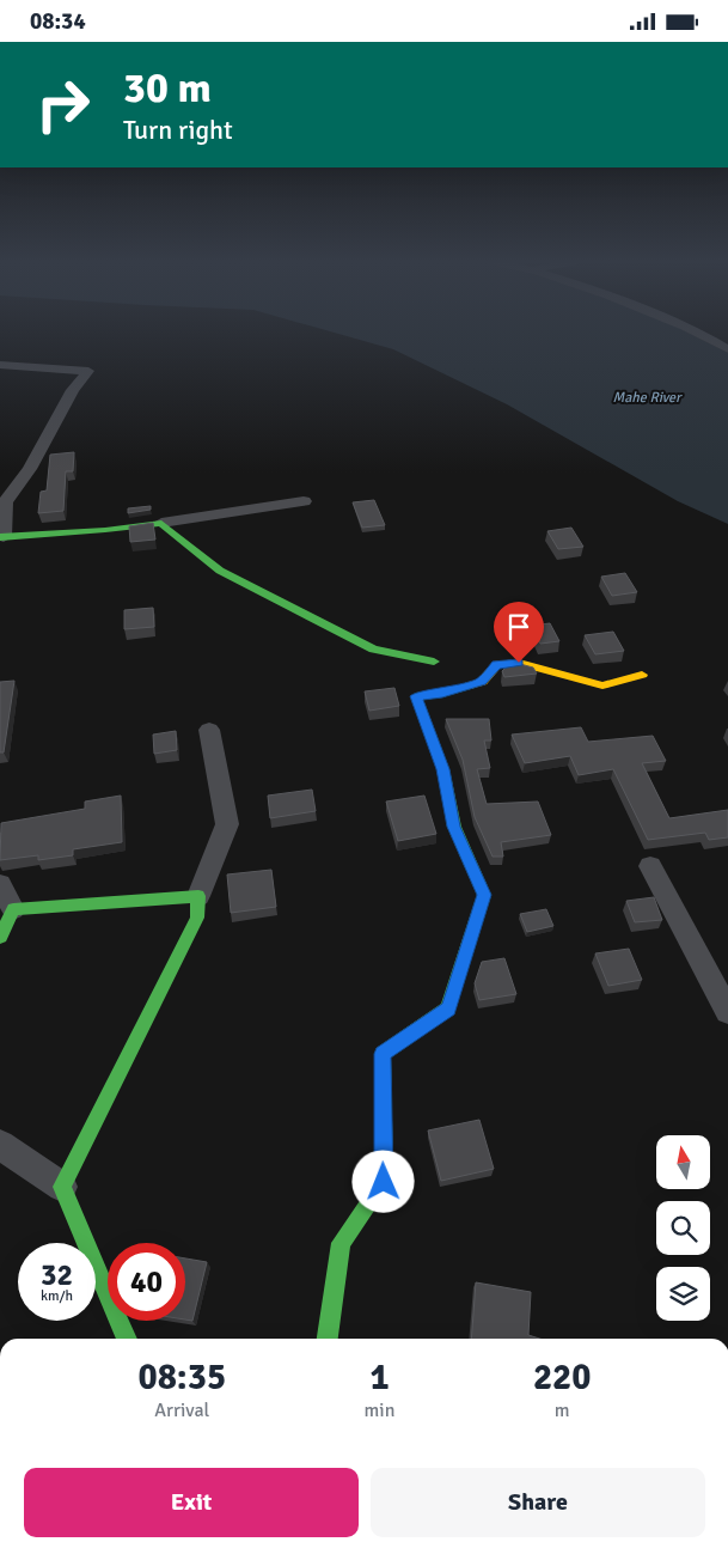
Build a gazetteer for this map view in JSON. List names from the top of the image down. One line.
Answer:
{"water":["Mahe River"],"north":"top","page":{"status":"08:34","turn":["30 m","Turn right"],"speed":"32 km/h","limit":"40","eta":["08:35","Arrival","1","min","220","m"],"buttons":["Exit","Share"]}}
